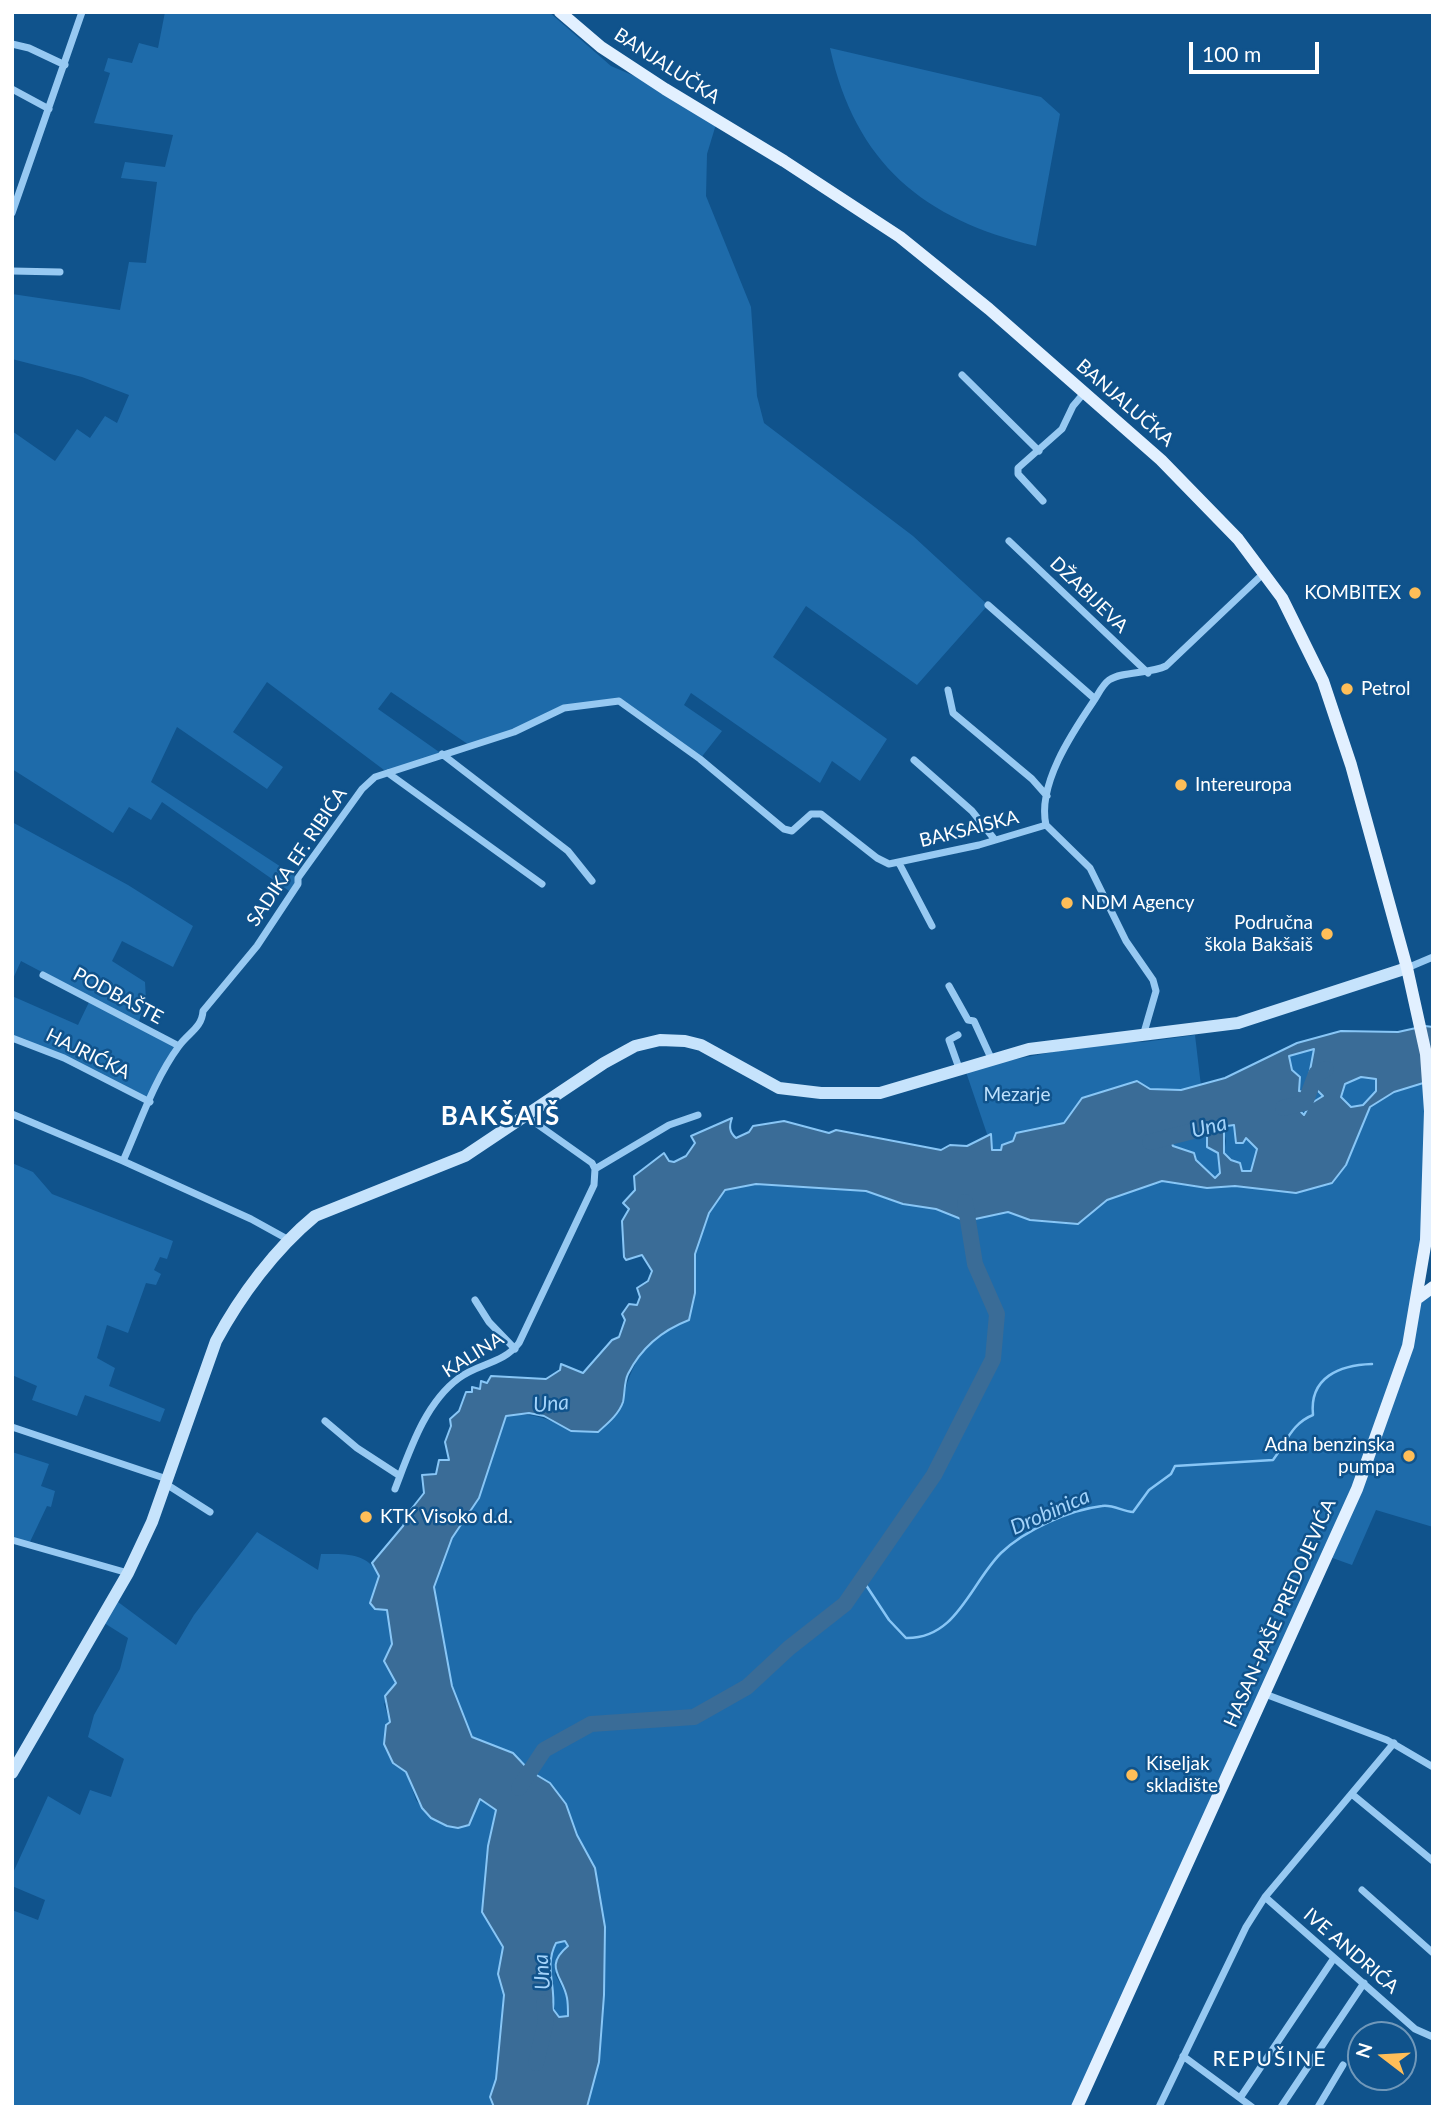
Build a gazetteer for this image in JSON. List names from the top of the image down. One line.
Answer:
{"streets":{"main road":["BANJALUČKA","HASAN-PAŠE PREDOJEVIĆA"],"street":["DŽABIJEVA","BAKSAISKA","SADIKA EF. RIBIĆA","PODBAŠTE","HAJRIĆKA","KALINA","IVE ANDRIĆA"]},"crossings":[["BANJALUČKA","HASAN-PAŠE PREDOJEVIĆA"],["BAKSAISKA","SADIKA EF. RIBIĆA"],["SADIKA EF. RIBIĆA","PODBAŠTE"],["SADIKA EF. RIBIĆA","HAJRIĆKA"]],"districts":["BAKŠAIŠ","REPUŠINE"],"water":["Una","Drobinica"],"parks":["Mezarje"],"places":["KOMBITEX","Petrol","Intereuropa","NDM Agency","Područna škola Bakšaiš","Adna benzinska pumpa","KTK Visoko d.d.","Kiseljak skladište"],"scale_bar":"100 m","north":"left"}
